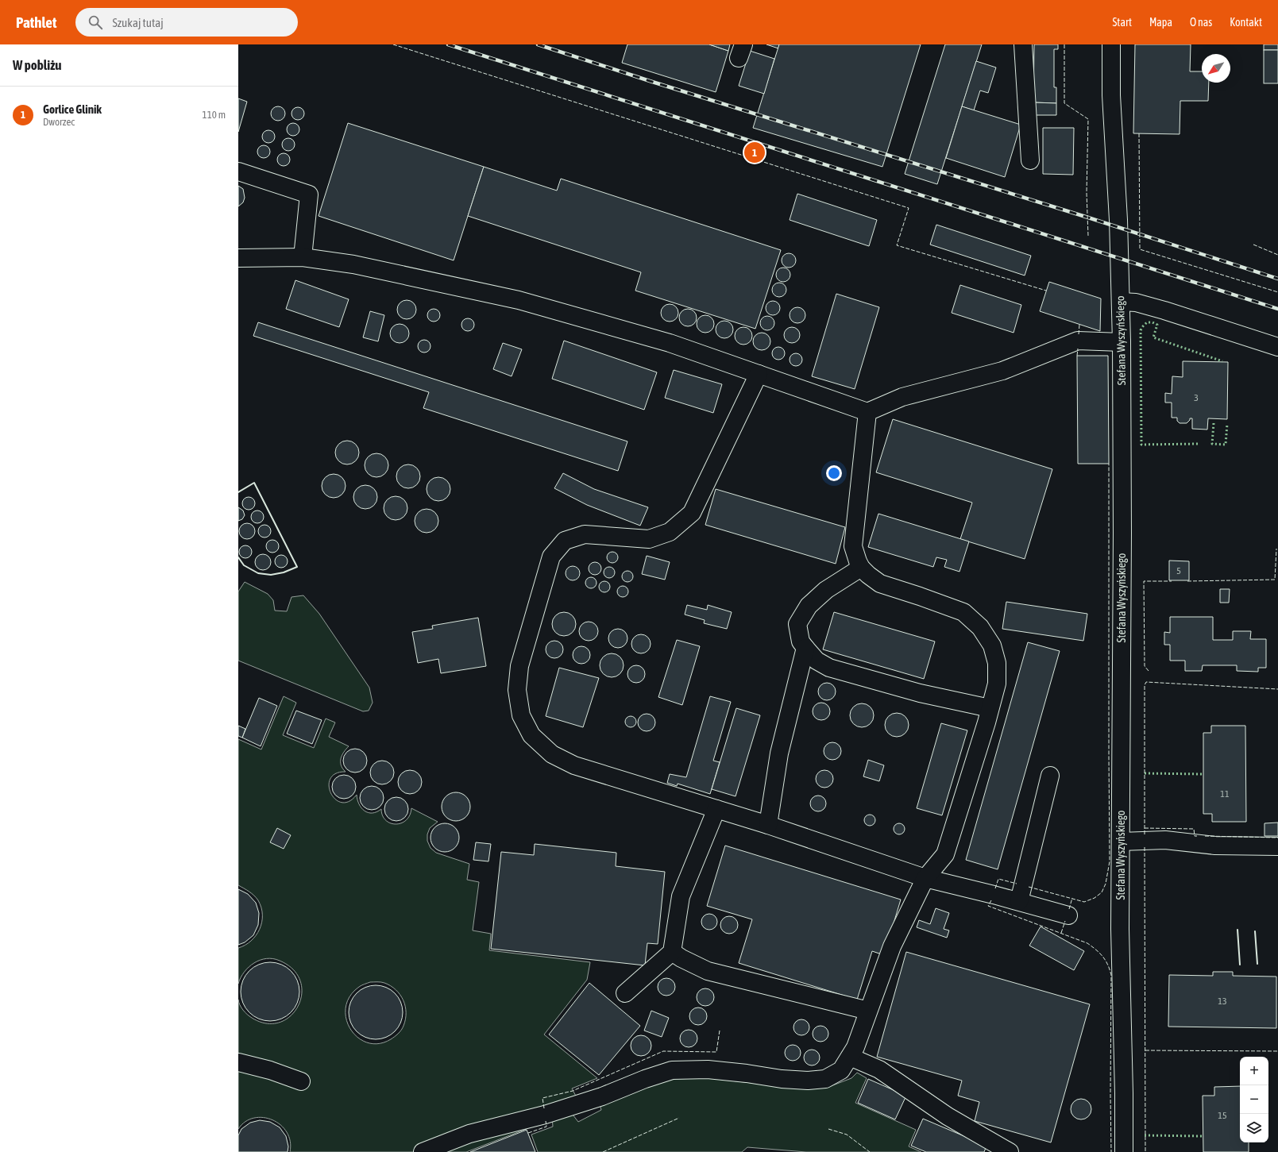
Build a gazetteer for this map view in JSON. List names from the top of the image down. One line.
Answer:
{"streets":{"street":["Stefana Wyszyńskiego"]},"house_numbers":["3","5","11","13","15"],"north":"bottom left","page":{"header":"Pathlet","search":"Szukaj tutaj","nav":["Start","Mapa","O nas","Kontakt"],"heading":"W pobliżu","list":[{"mark":"1","name":"Gorlice Glinik","note":"Dworzec","value":"110 m"}],"pins":"1","map_buttons":["+","−"]}}
